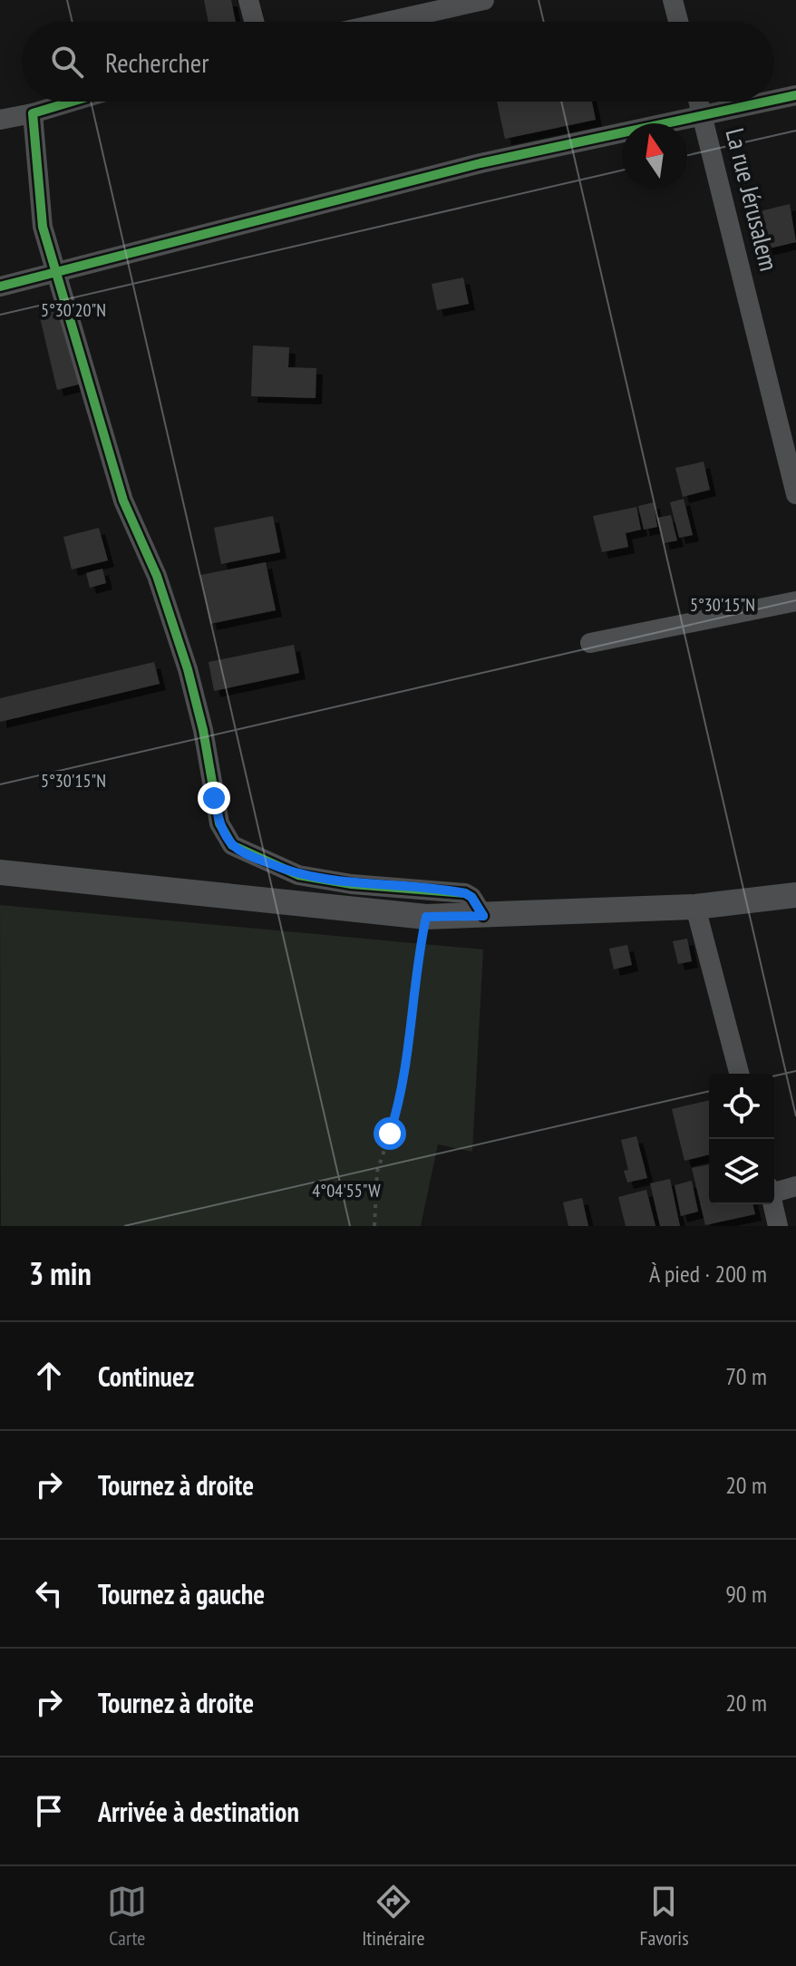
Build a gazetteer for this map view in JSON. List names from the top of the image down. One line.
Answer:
{"streets":{"street":["La rue Jérusalem"]},"north":"top","page":{"search":"Rechercher","heading":["3 min","À pied · 200 m"],"list":[["Continuez","70 m"],["Tournez à droite","20 m"],["Tournez à gauche","90 m"],["Tournez à droite","20 m"],"Arrivée à destination"],"nav":["Carte","Itinéraire","Favoris"]},"coordinates":["5°30'20\"N","5°30'15\"N","4°04'55\"W"]}
